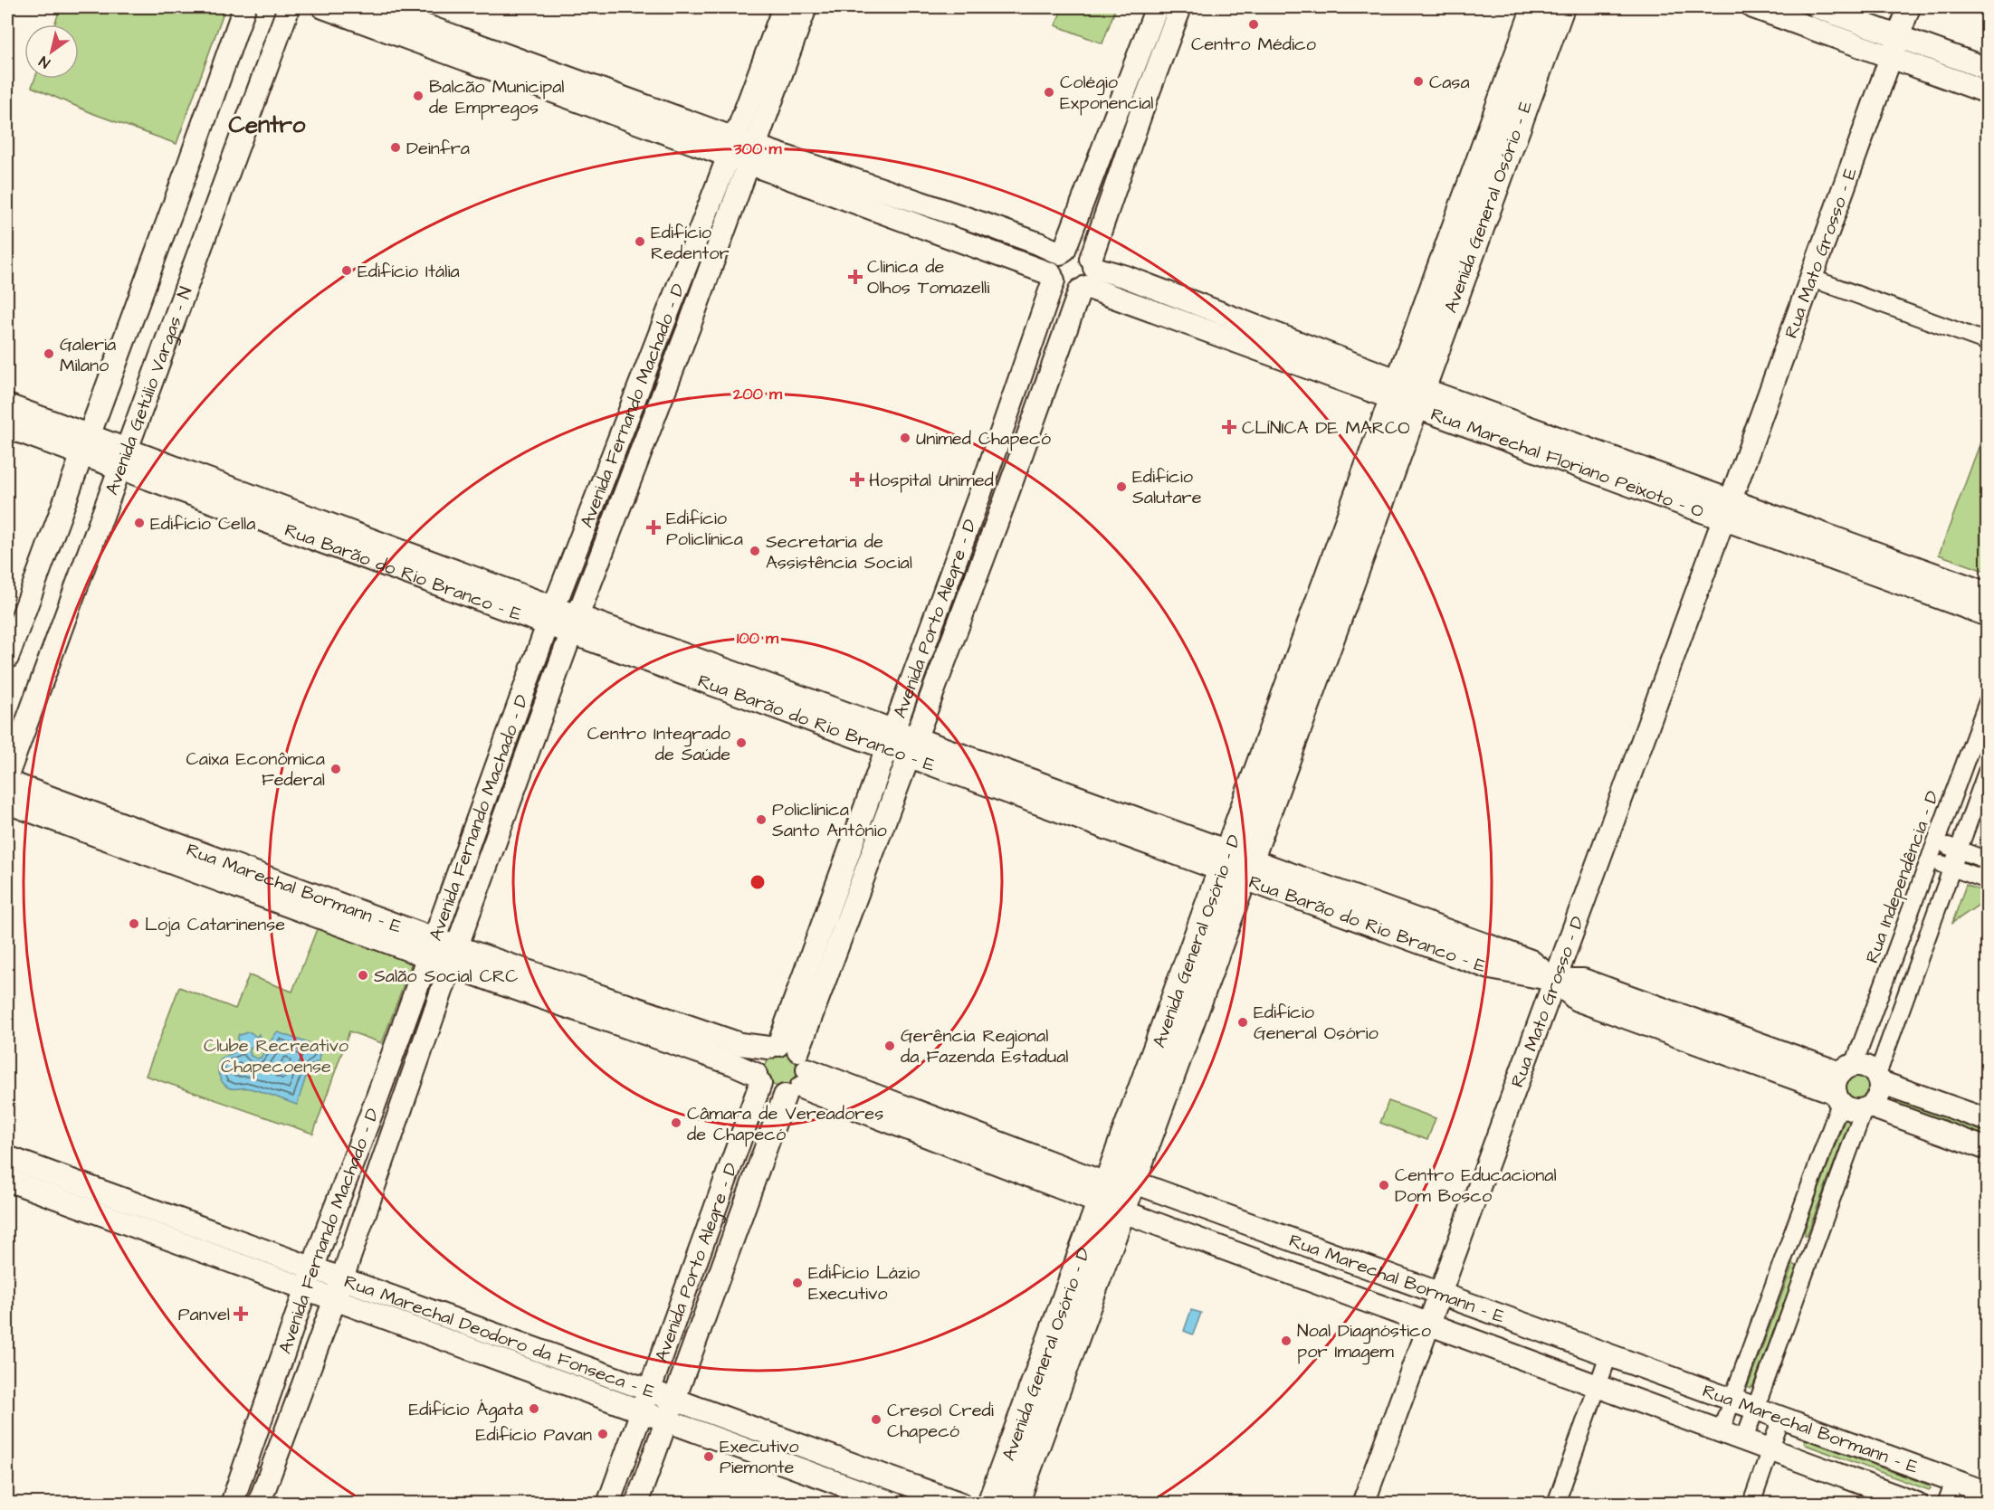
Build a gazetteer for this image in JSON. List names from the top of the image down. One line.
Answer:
{"streets":{"main road":["Avenida General Osório - E","Avenida General Osório - D"],"street":["Rua Mato Grosso - E","Avenida Getúlio Vargas - N","Avenida Fernando Machado - D","Rua Marechal Floriano Peixoto - O","Rua Barão do Rio Branco - E","Avenida Porto Alegre - D","Rua Independência - D","Rua Marechal Bormann - E","Rua Mato Grosso - D","Rua Marechal Deodoro da Fonseca - E"]},"crossings":[["Avenida General Osório - E","Rua Marechal Floriano Peixoto - O"],["Avenida General Osório - E","Avenida General Osório - D"],["Rua Mato Grosso - E","Rua Marechal Floriano Peixoto - O"],["Rua Mato Grosso - E","Rua Mato Grosso - D"],["Avenida Getúlio Vargas - N","Rua Barão do Rio Branco - E"],["Avenida Fernando Machado - D","Rua Barão do Rio Branco - E"],["Avenida Fernando Machado - D","Rua Marechal Bormann - E"],["Avenida Fernando Machado - D","Rua Marechal Deodoro da Fonseca - E"],["Rua Marechal Floriano Peixoto - O","Avenida Porto Alegre - D"],["Rua Marechal Floriano Peixoto - O","Avenida General Osório - D"],["Rua Marechal Floriano Peixoto - O","Rua Mato Grosso - D"],["Rua Barão do Rio Branco - E","Avenida Porto Alegre - D"],["Rua Barão do Rio Branco - E","Avenida General Osório - D"],["Rua Barão do Rio Branco - E","Rua Mato Grosso - D"],["Avenida Porto Alegre - D","Rua Marechal Bormann - E"],["Avenida Porto Alegre - D","Rua Marechal Deodoro da Fonseca - E"],["Rua Independência - D","Rua Marechal Bormann - E"],["Rua Marechal Bormann - E","Avenida General Osório - D"],["Rua Marechal Bormann - E","Rua Mato Grosso - D"]],"districts":["Centro"],"parks":["Clube Recreativo Chapecoense"],"places":{"other":["Centro Médico","Casa","Colégio Exponencial","Balcão Municipal de Empregos","Deinfra","Edifício Redentor","Edifício Itália","Galeria Milano","Unimed Chapecó","Edifício Salutare","Edifício Cella","Secretaria de Assistência Social","Centro Integrado de Saúde","Caixa Econômica Federal","Policlínica Santo Antônio","Loja Catarinense","Salão Social CRC","Edifício General Osório","Gerência Regional da Fazenda Estadual","Câmara de Vereadores de Chapecó","Centro Educacional Dom Bosco","Edifício Lázio Executivo","Noal Diagnóstico por Imagem","Edifício Ágata","Cresol Credi Chapecó","Edifício Pavan","Executivo Piemonte"],"health":["Clinica de Olhos Tomazelli","CLÍNICA DE MARCO","Hospital Unimed","Edifício Policlínica","Panvel"]},"north":"bottom left","rings":["300 m","200 m","100 m"]}
